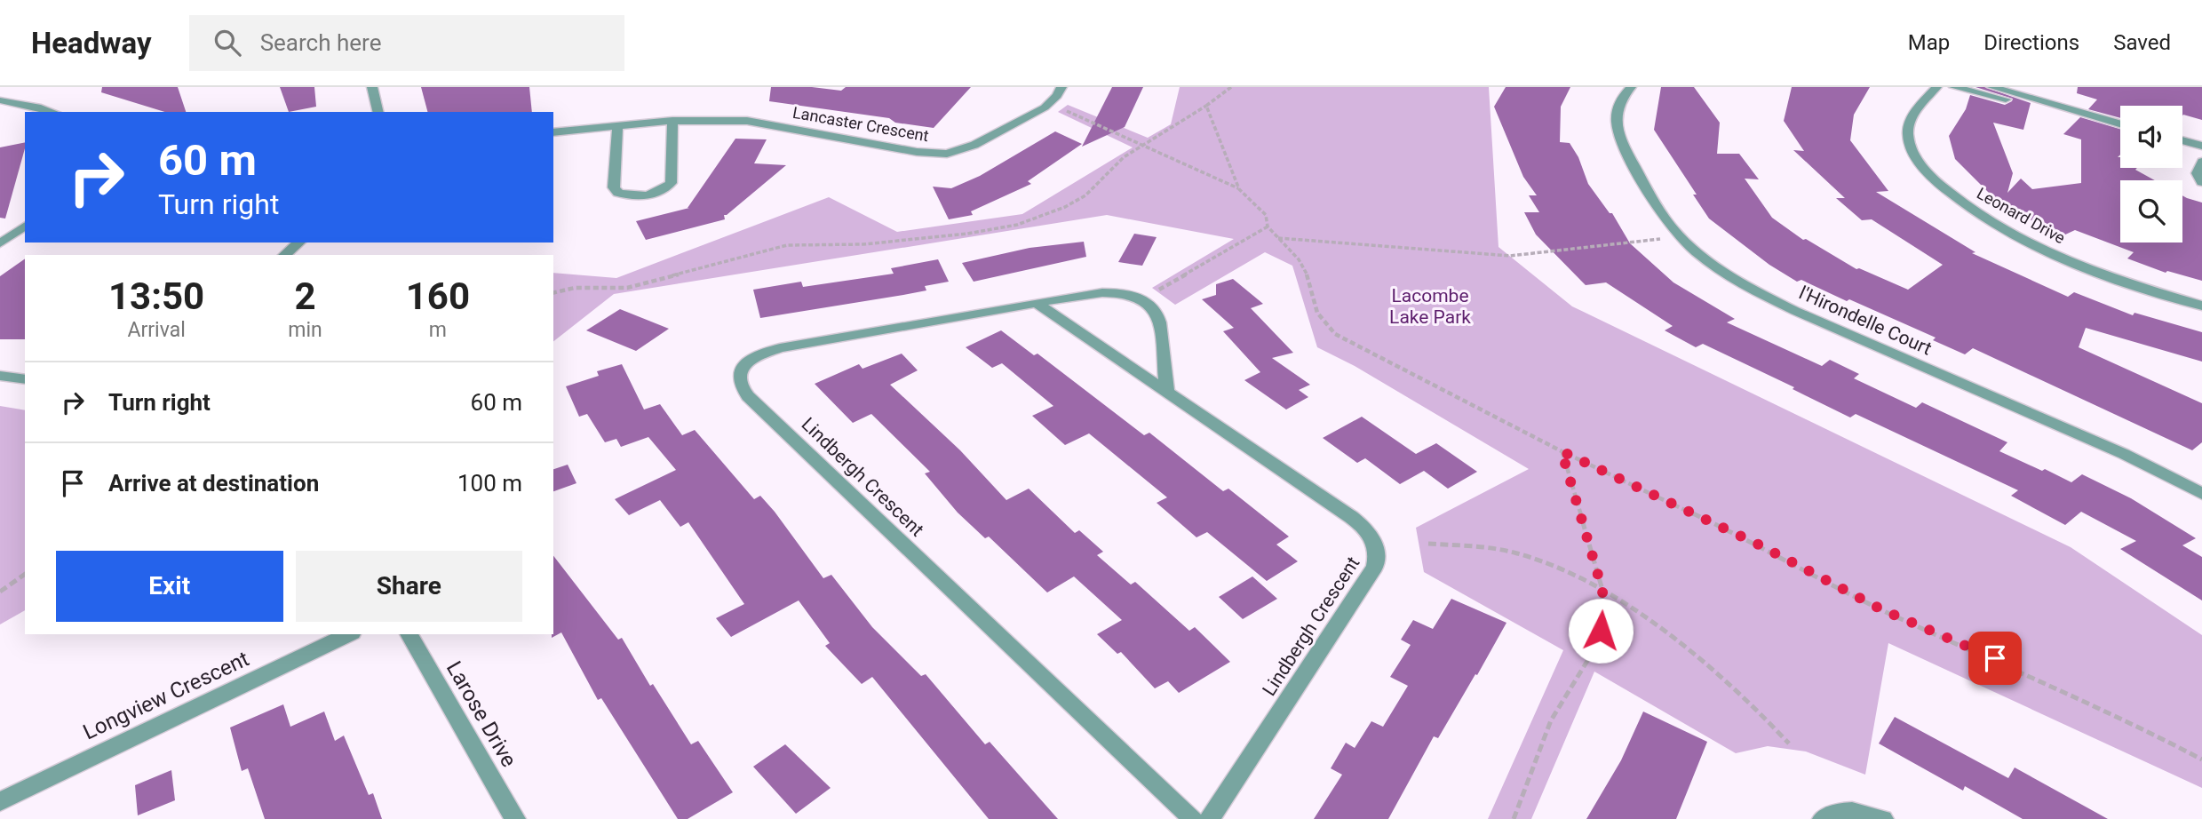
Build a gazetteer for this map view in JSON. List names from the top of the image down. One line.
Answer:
{"streets":{"street":["Lancaster Crescent","Leonard Drive","l'Hirondelle Court","Lindbergh Crescent","Longview Crescent","Larose Drive"]},"parks":["Lacombe Lake Park"],"page":{"header":"Headway","search":"Search here","nav":["Map","Directions","Saved"],"turn":["60 m","Turn right"],"eta":["13:50","Arrival","2","min","160","m"],"list":[{"name":"Turn right","value":"60 m"},{"name":"Arrive at destination","value":"100 m"}],"buttons":["Exit","Share"]}}
